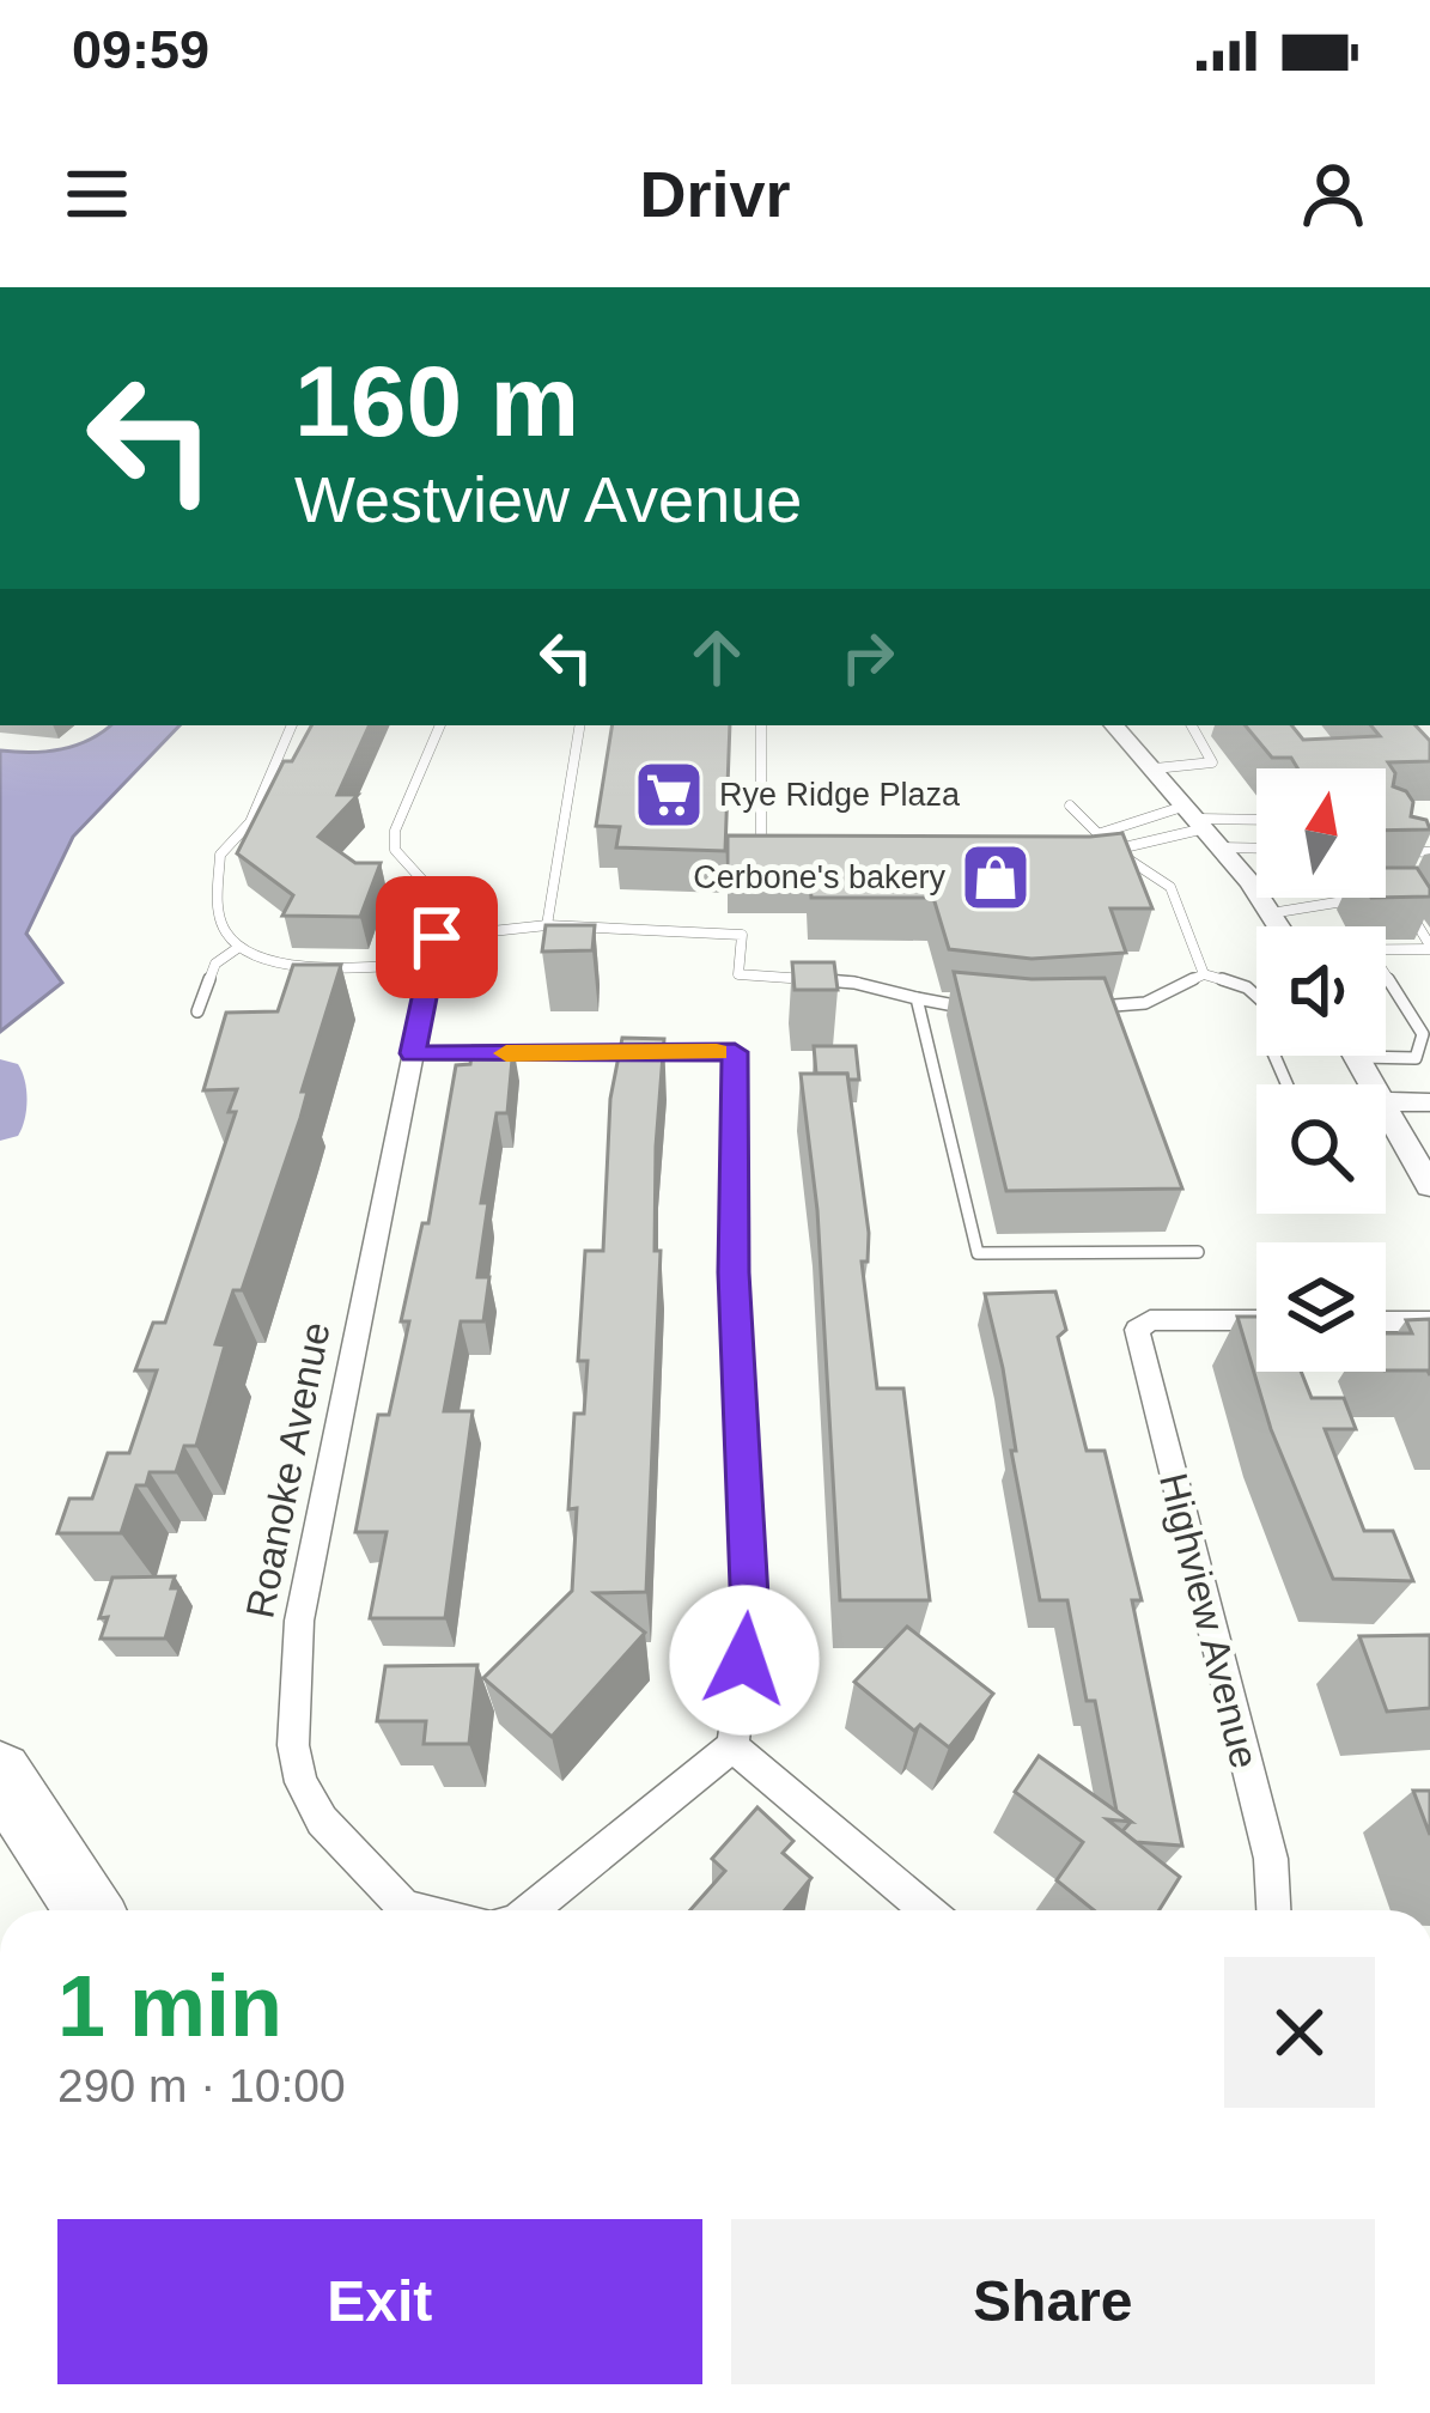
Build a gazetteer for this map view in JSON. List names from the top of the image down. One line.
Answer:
{"streets":{"street":["Roanoke Avenue","Highview Avenue"]},"places":{"supermarket":["Rye Ridge Plaza"],"shop":["Cerbone's bakery"]},"north":"top","page":{"status":"09:59","header":"Drivr","turn":["160 m","Westview Avenue"],"heading":["1 min","290 m · 10:00"],"buttons":["Exit","Share"]}}
